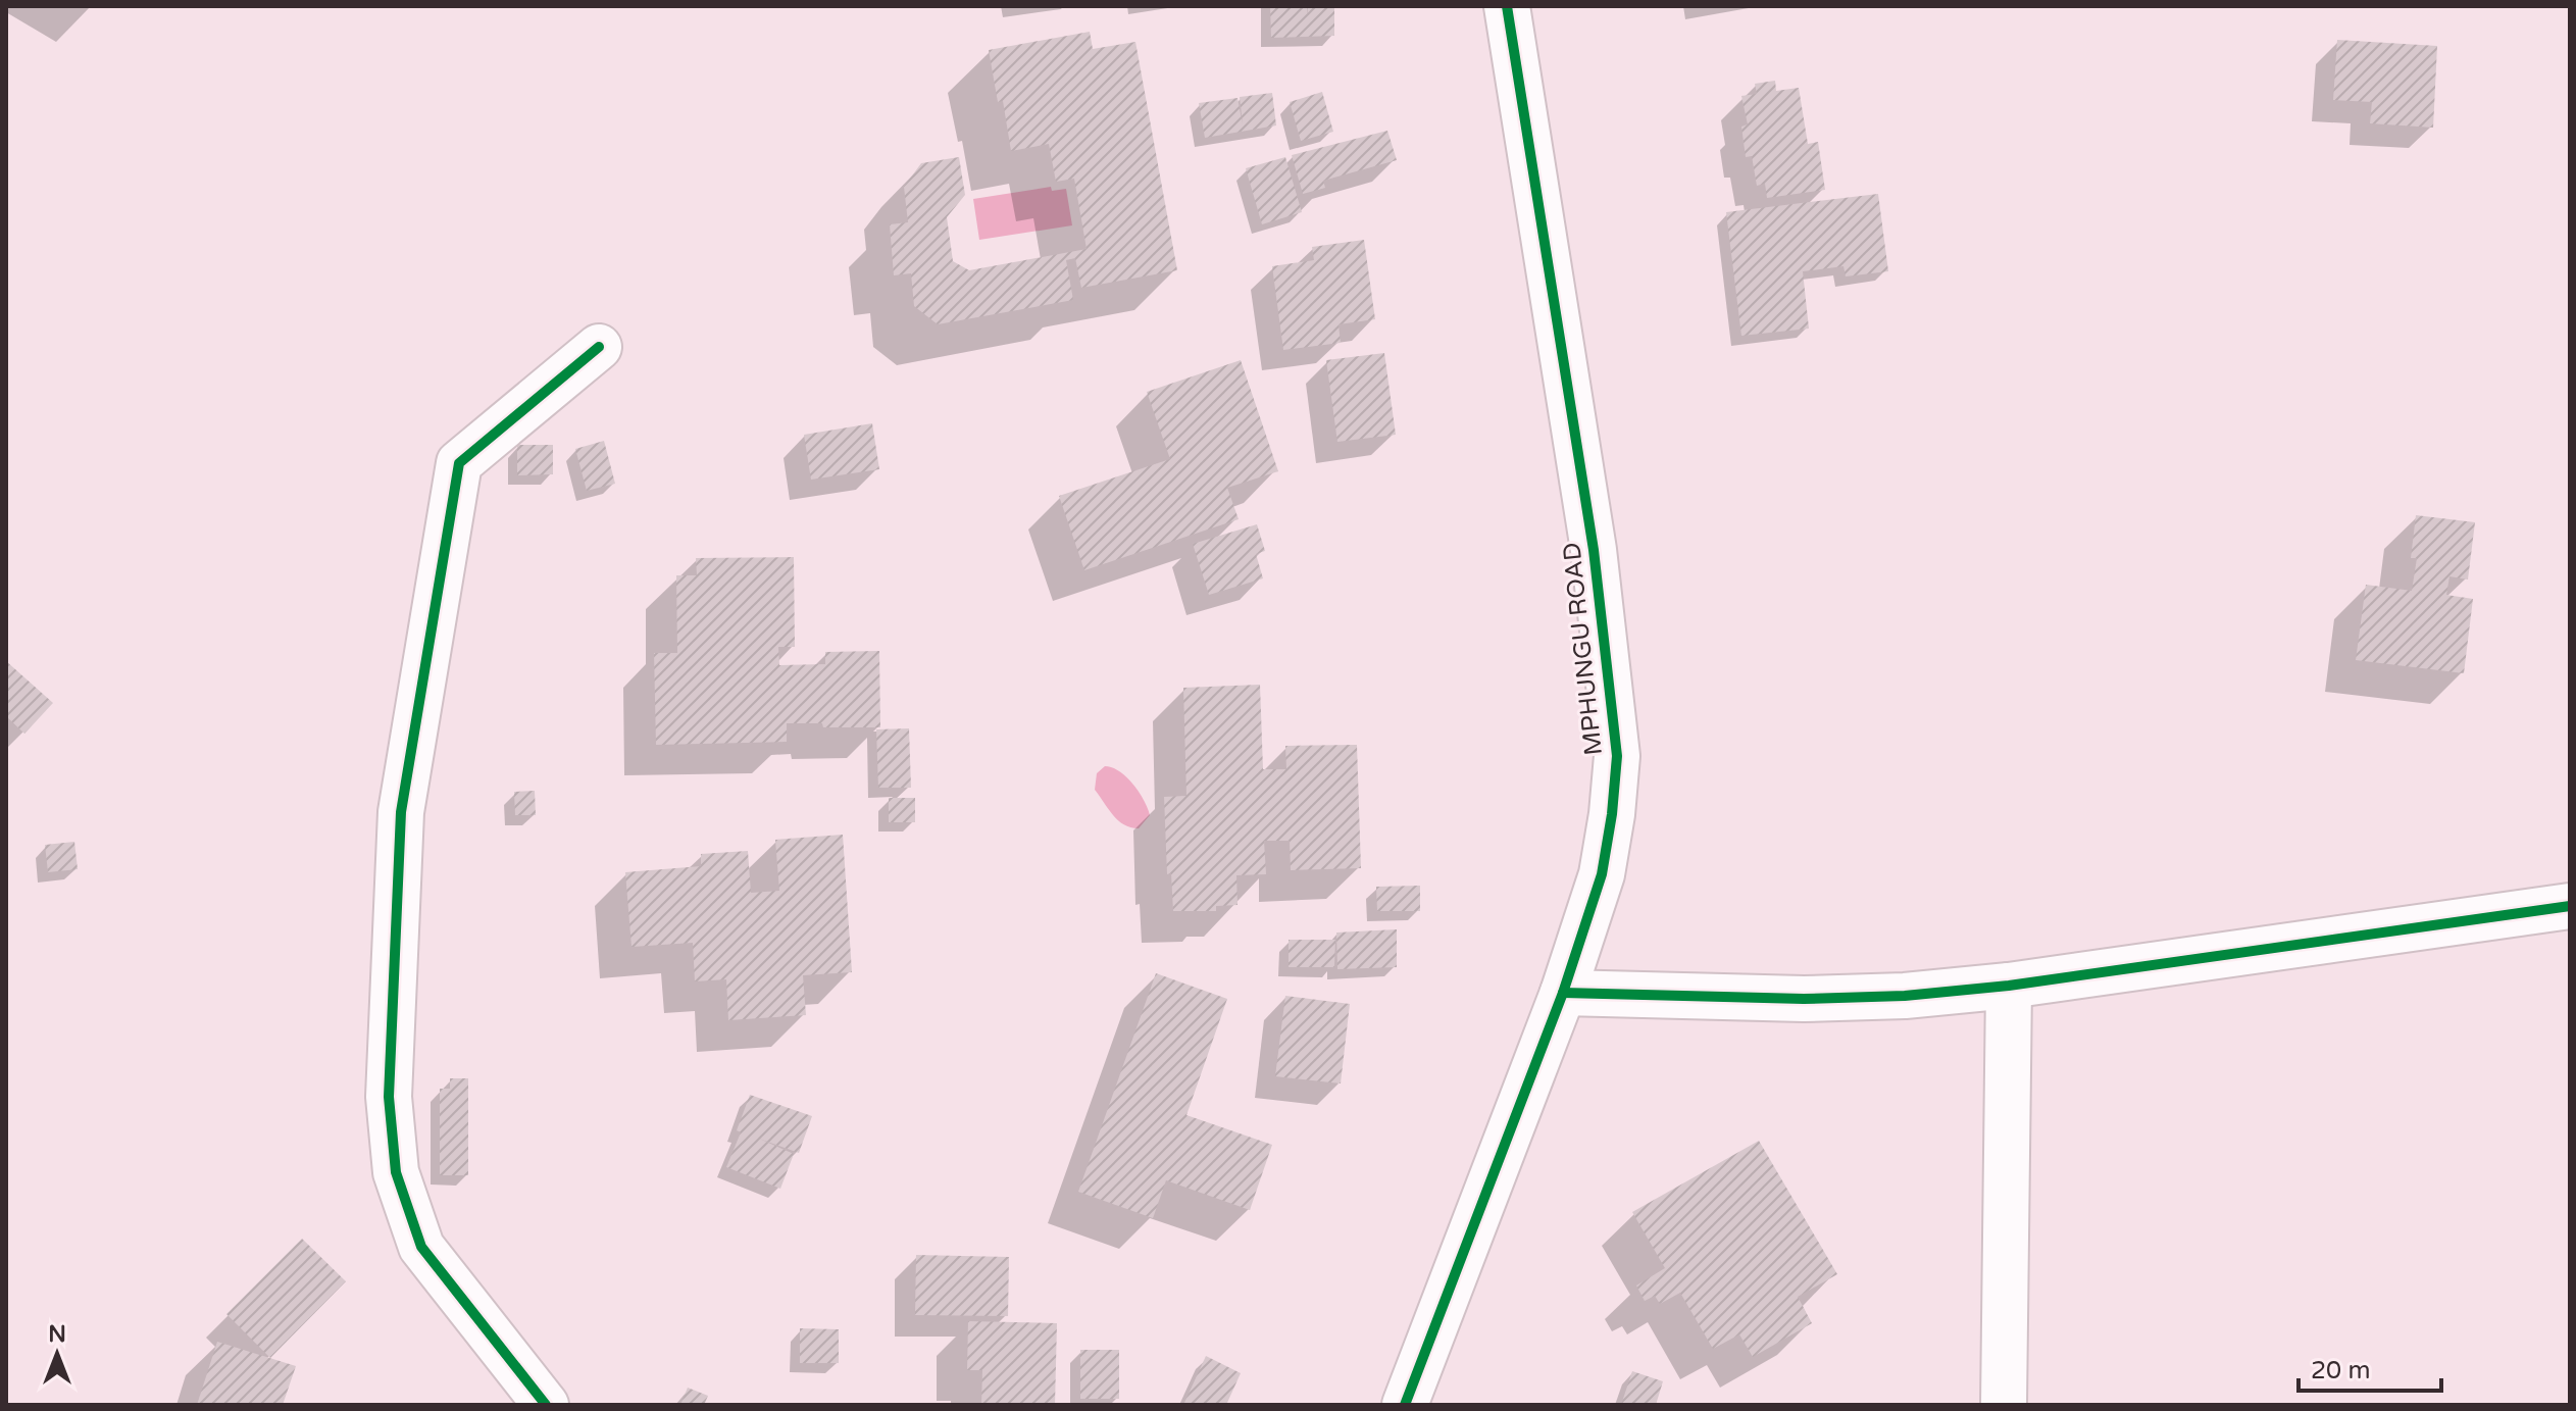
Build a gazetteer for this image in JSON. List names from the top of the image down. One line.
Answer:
{"streets":{"street":["MPHUNGU ROAD"]},"scale_bar":"20 m","north":"top"}
